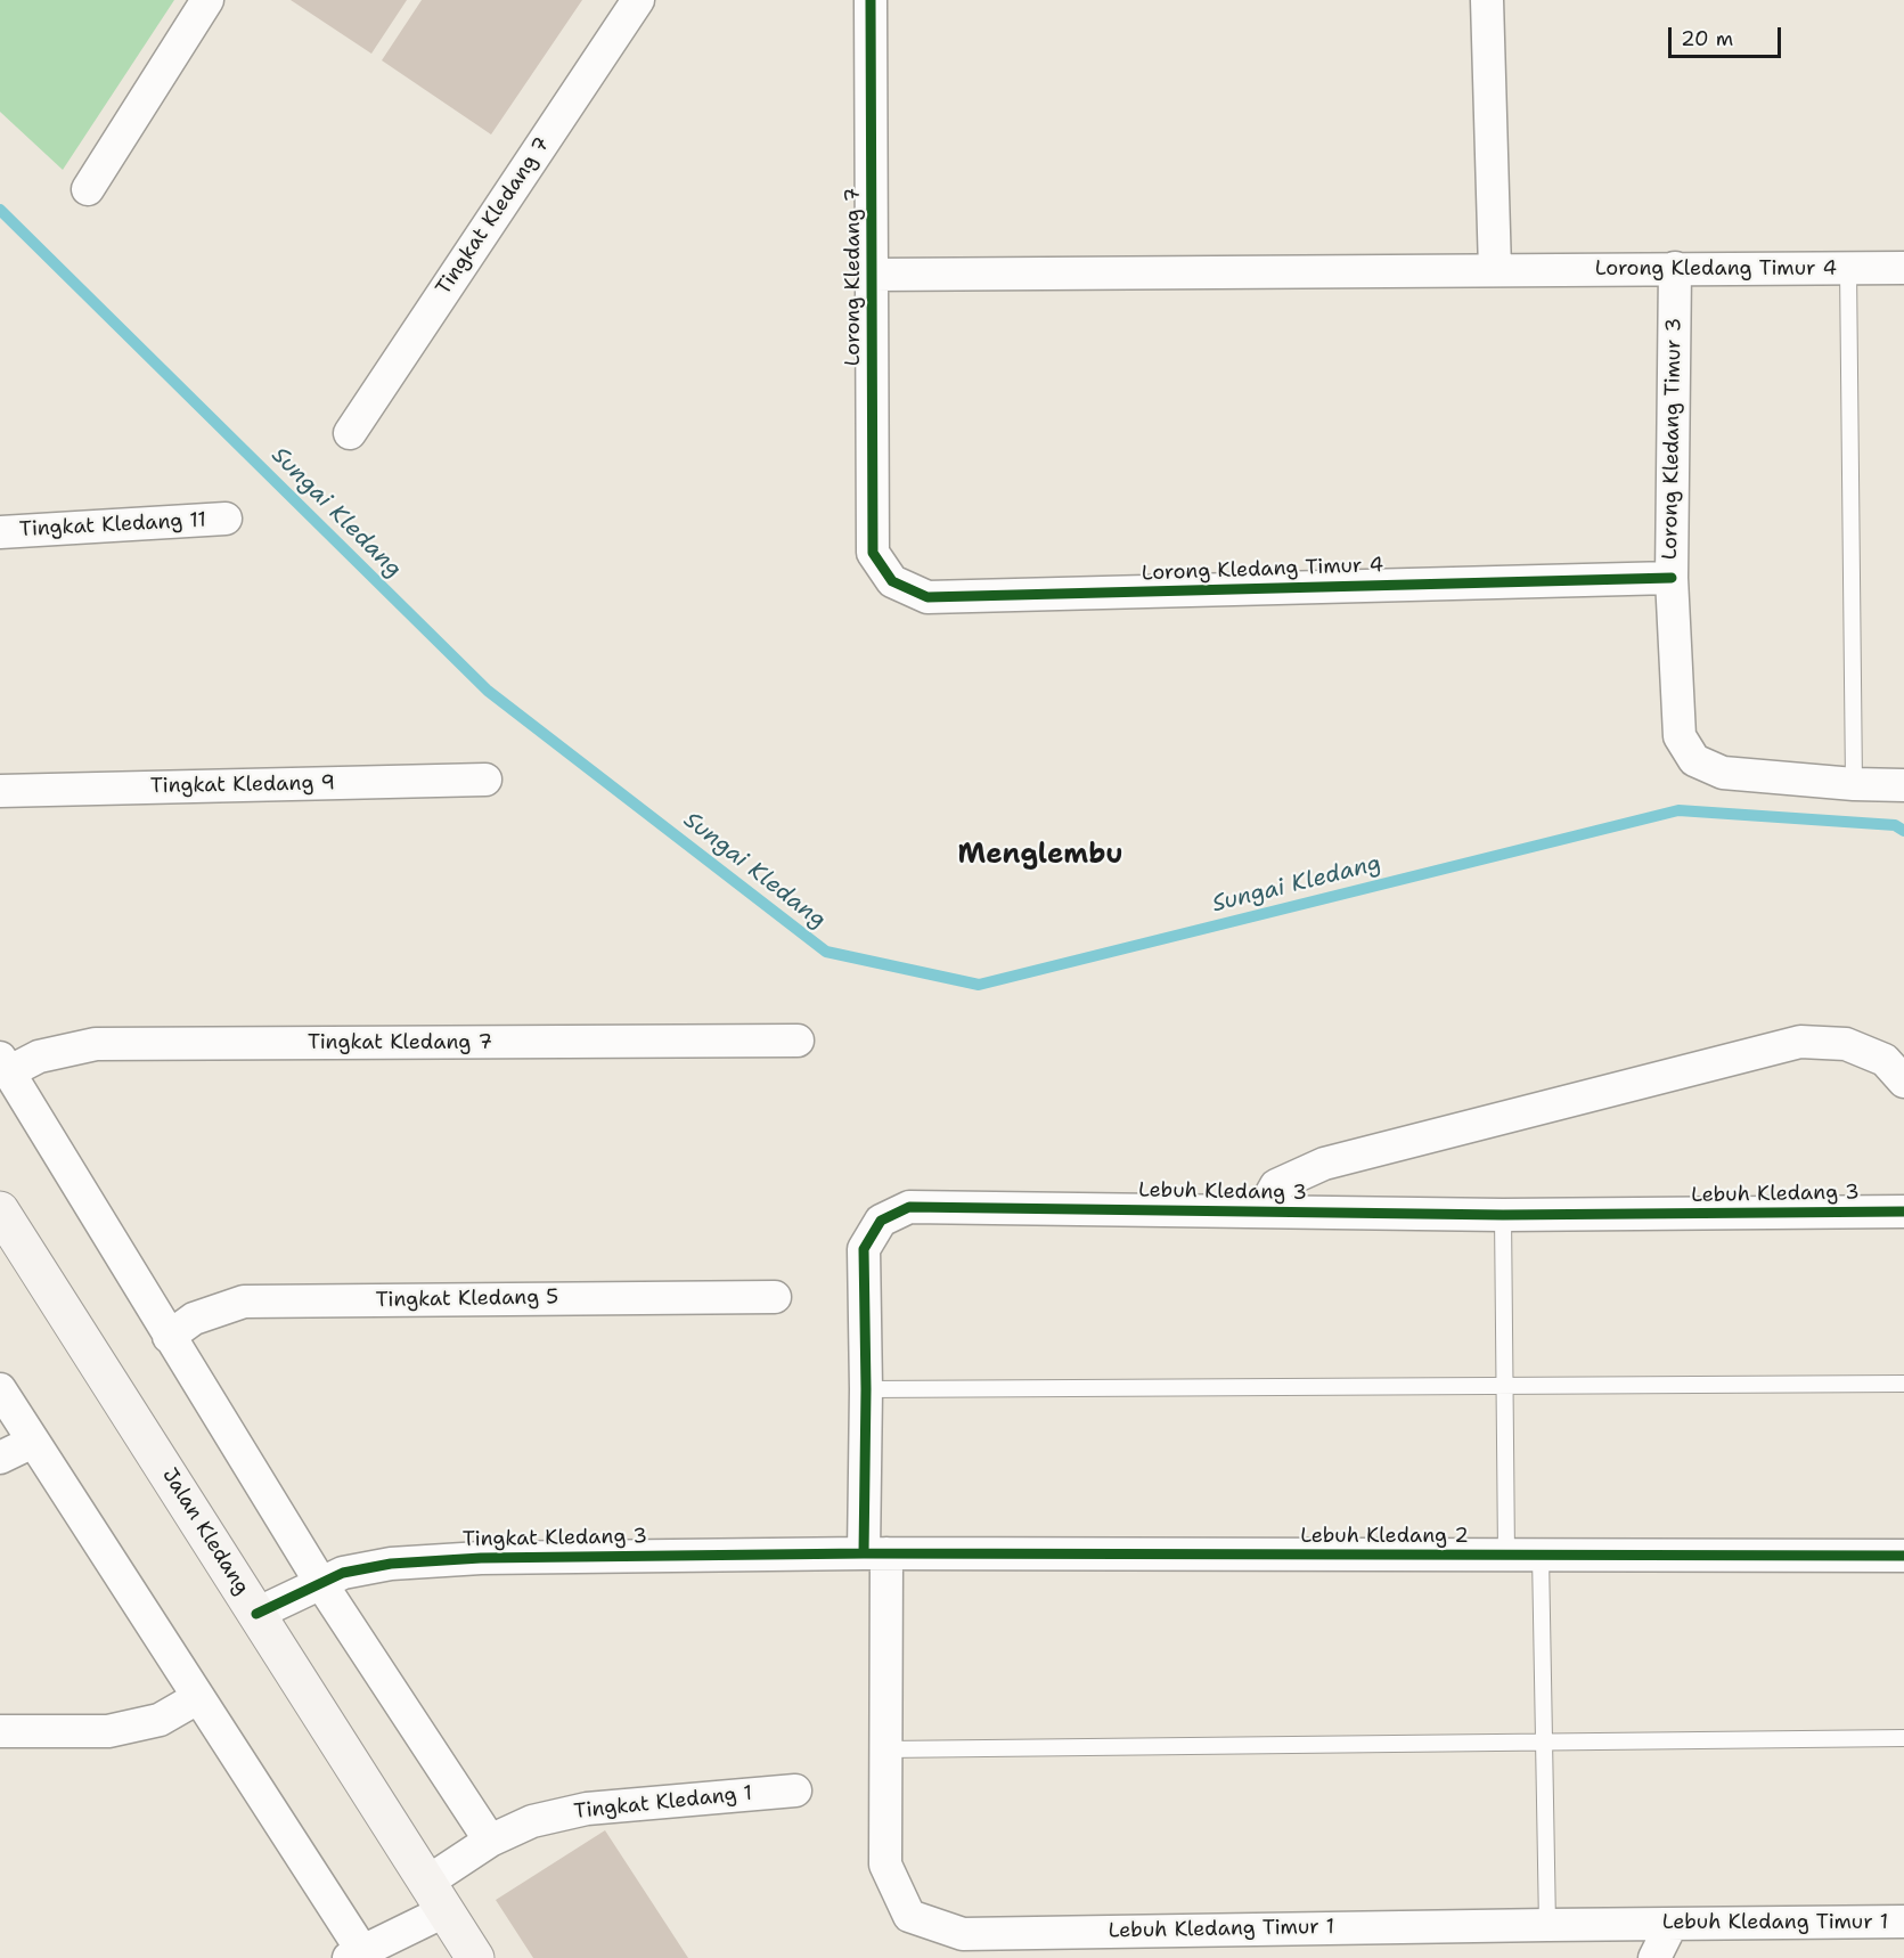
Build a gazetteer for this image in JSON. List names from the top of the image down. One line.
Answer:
{"streets":{"main road":["Jalan Kledang"],"street":["Tingkat Kledang 7","Lorong Kledang Timur 4","Lorong Kledang 7","Lorong Kledang Timur 3","Tingkat Kledang 11","Tingkat Kledang 9","Lebuh Kledang 3","Tingkat Kledang 5","Lebuh Kledang 2","Tingkat Kledang 3","Tingkat Kledang 1","Lebuh Kledang Timur 1"]},"crossings":[["Lorong Kledang Timur 4","Lorong Kledang 7"],["Lorong Kledang Timur 4","Lorong Kledang Timur 3"],["Lebuh Kledang 3","Lebuh Kledang 2"],["Lebuh Kledang 3","Tingkat Kledang 3"],["Lebuh Kledang 3","Lebuh Kledang Timur 1"],["Jalan Kledang","Tingkat Kledang 3"],["Jalan Kledang","Tingkat Kledang 1"],["Lebuh Kledang 2","Tingkat Kledang 3"],["Lebuh Kledang 2","Lebuh Kledang Timur 1"],["Tingkat Kledang 3","Lebuh Kledang Timur 1"]],"districts":["Menglembu"],"water":["Sungai Kledang"],"scale_bar":"20 m"}
